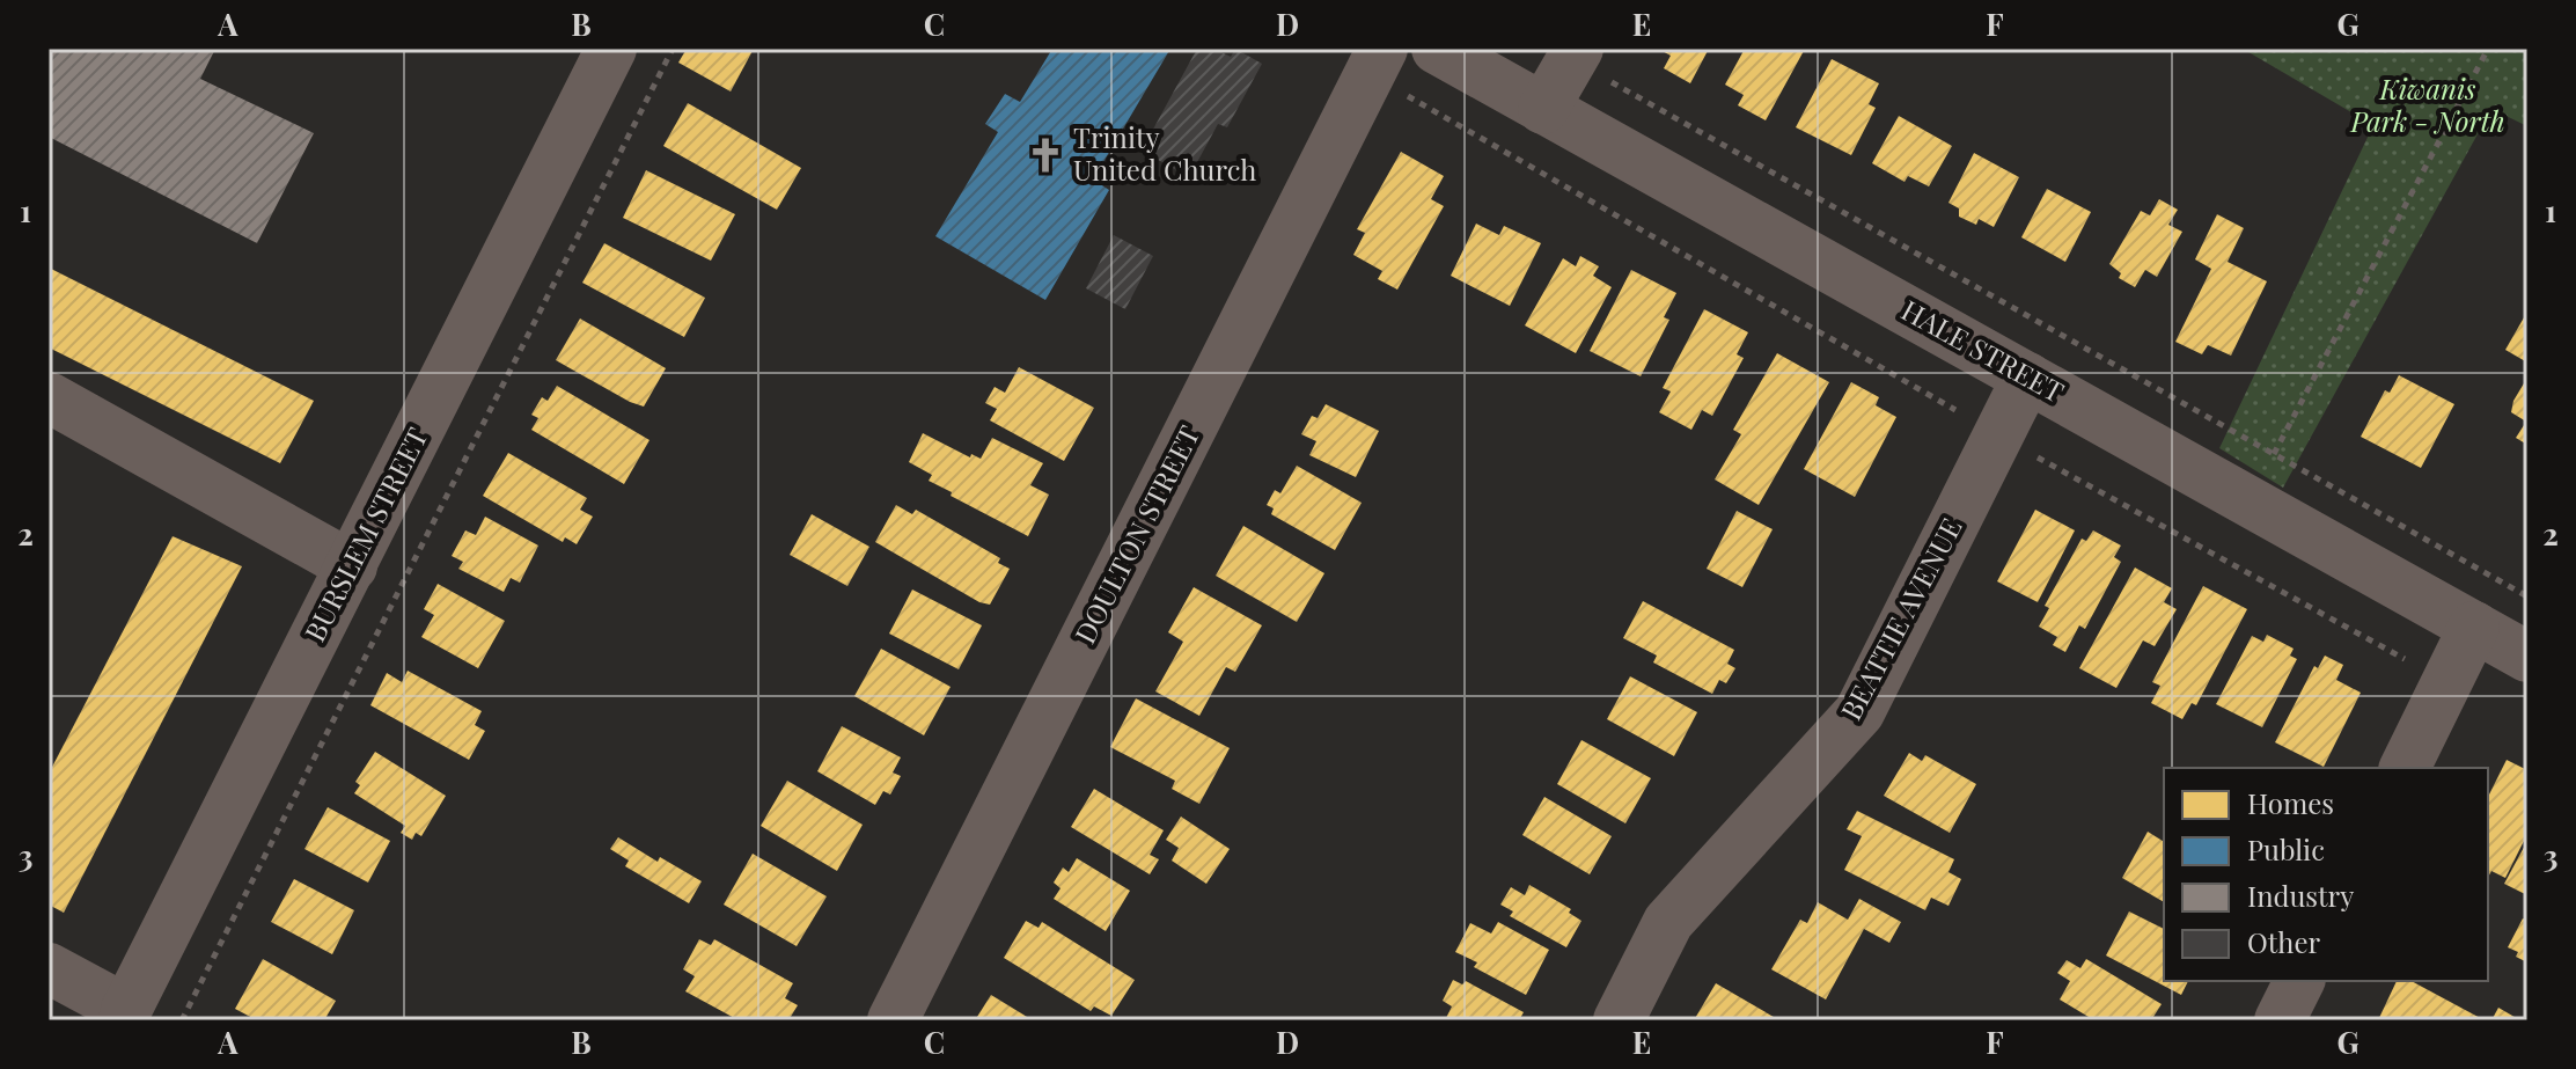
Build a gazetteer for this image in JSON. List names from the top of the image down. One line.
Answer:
{"streets":{"street":["HALE STREET","BURSLEM STREET","DOULTON STREET","BEATTIE AVENUE"]},"crossings":[["HALE STREET","BEATTIE AVENUE"]],"parks":["Kiwanis Park - North"],"places":{"church":["Trinity United Church"]},"legend":["Homes","Public","Industry","Other"],"grid":{"columns":["A","B","C","D","E","F","G"],"rows":["1","2","3"]}}
